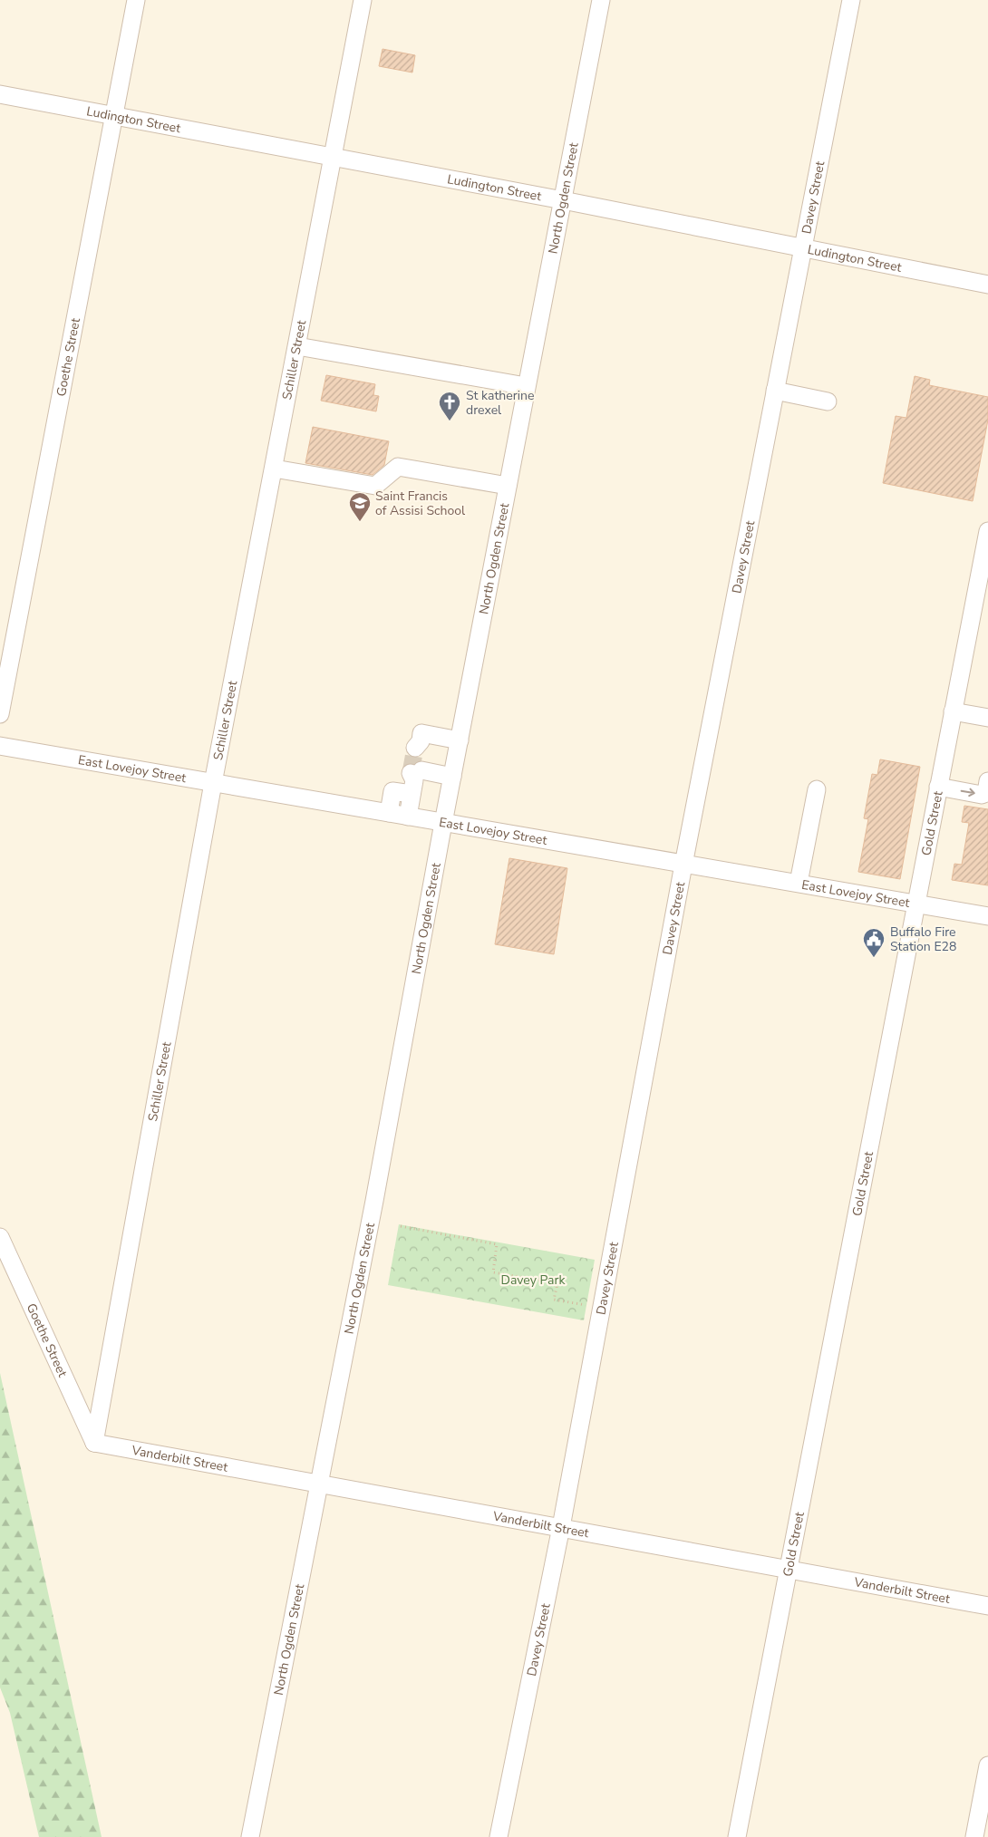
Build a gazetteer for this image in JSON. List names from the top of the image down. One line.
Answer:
{"streets":{"street":["Ludington Street","North Ogden Street","Davey Street","Goethe Street","Schiller Street","East Lovejoy Street","Gold Street","Vanderbilt Street"]},"crossings":[["Ludington Street","North Ogden Street"],["Ludington Street","Davey Street"],["Ludington Street","Goethe Street"],["Ludington Street","Schiller Street"],["North Ogden Street","East Lovejoy Street"],["North Ogden Street","Vanderbilt Street"],["Davey Street","East Lovejoy Street"],["Davey Street","Vanderbilt Street"],["Goethe Street","Schiller Street"],["Goethe Street","Vanderbilt Street"],["Schiller Street","East Lovejoy Street"],["Schiller Street","Vanderbilt Street"],["East Lovejoy Street","Gold Street"],["Gold Street","Vanderbilt Street"]],"parks":["Davey Park"],"places":{"church":["St katherine drexel"],"school or university":["Saint Francis of Assisi School"],"public building":["Buffalo Fire Station E28"]}}
